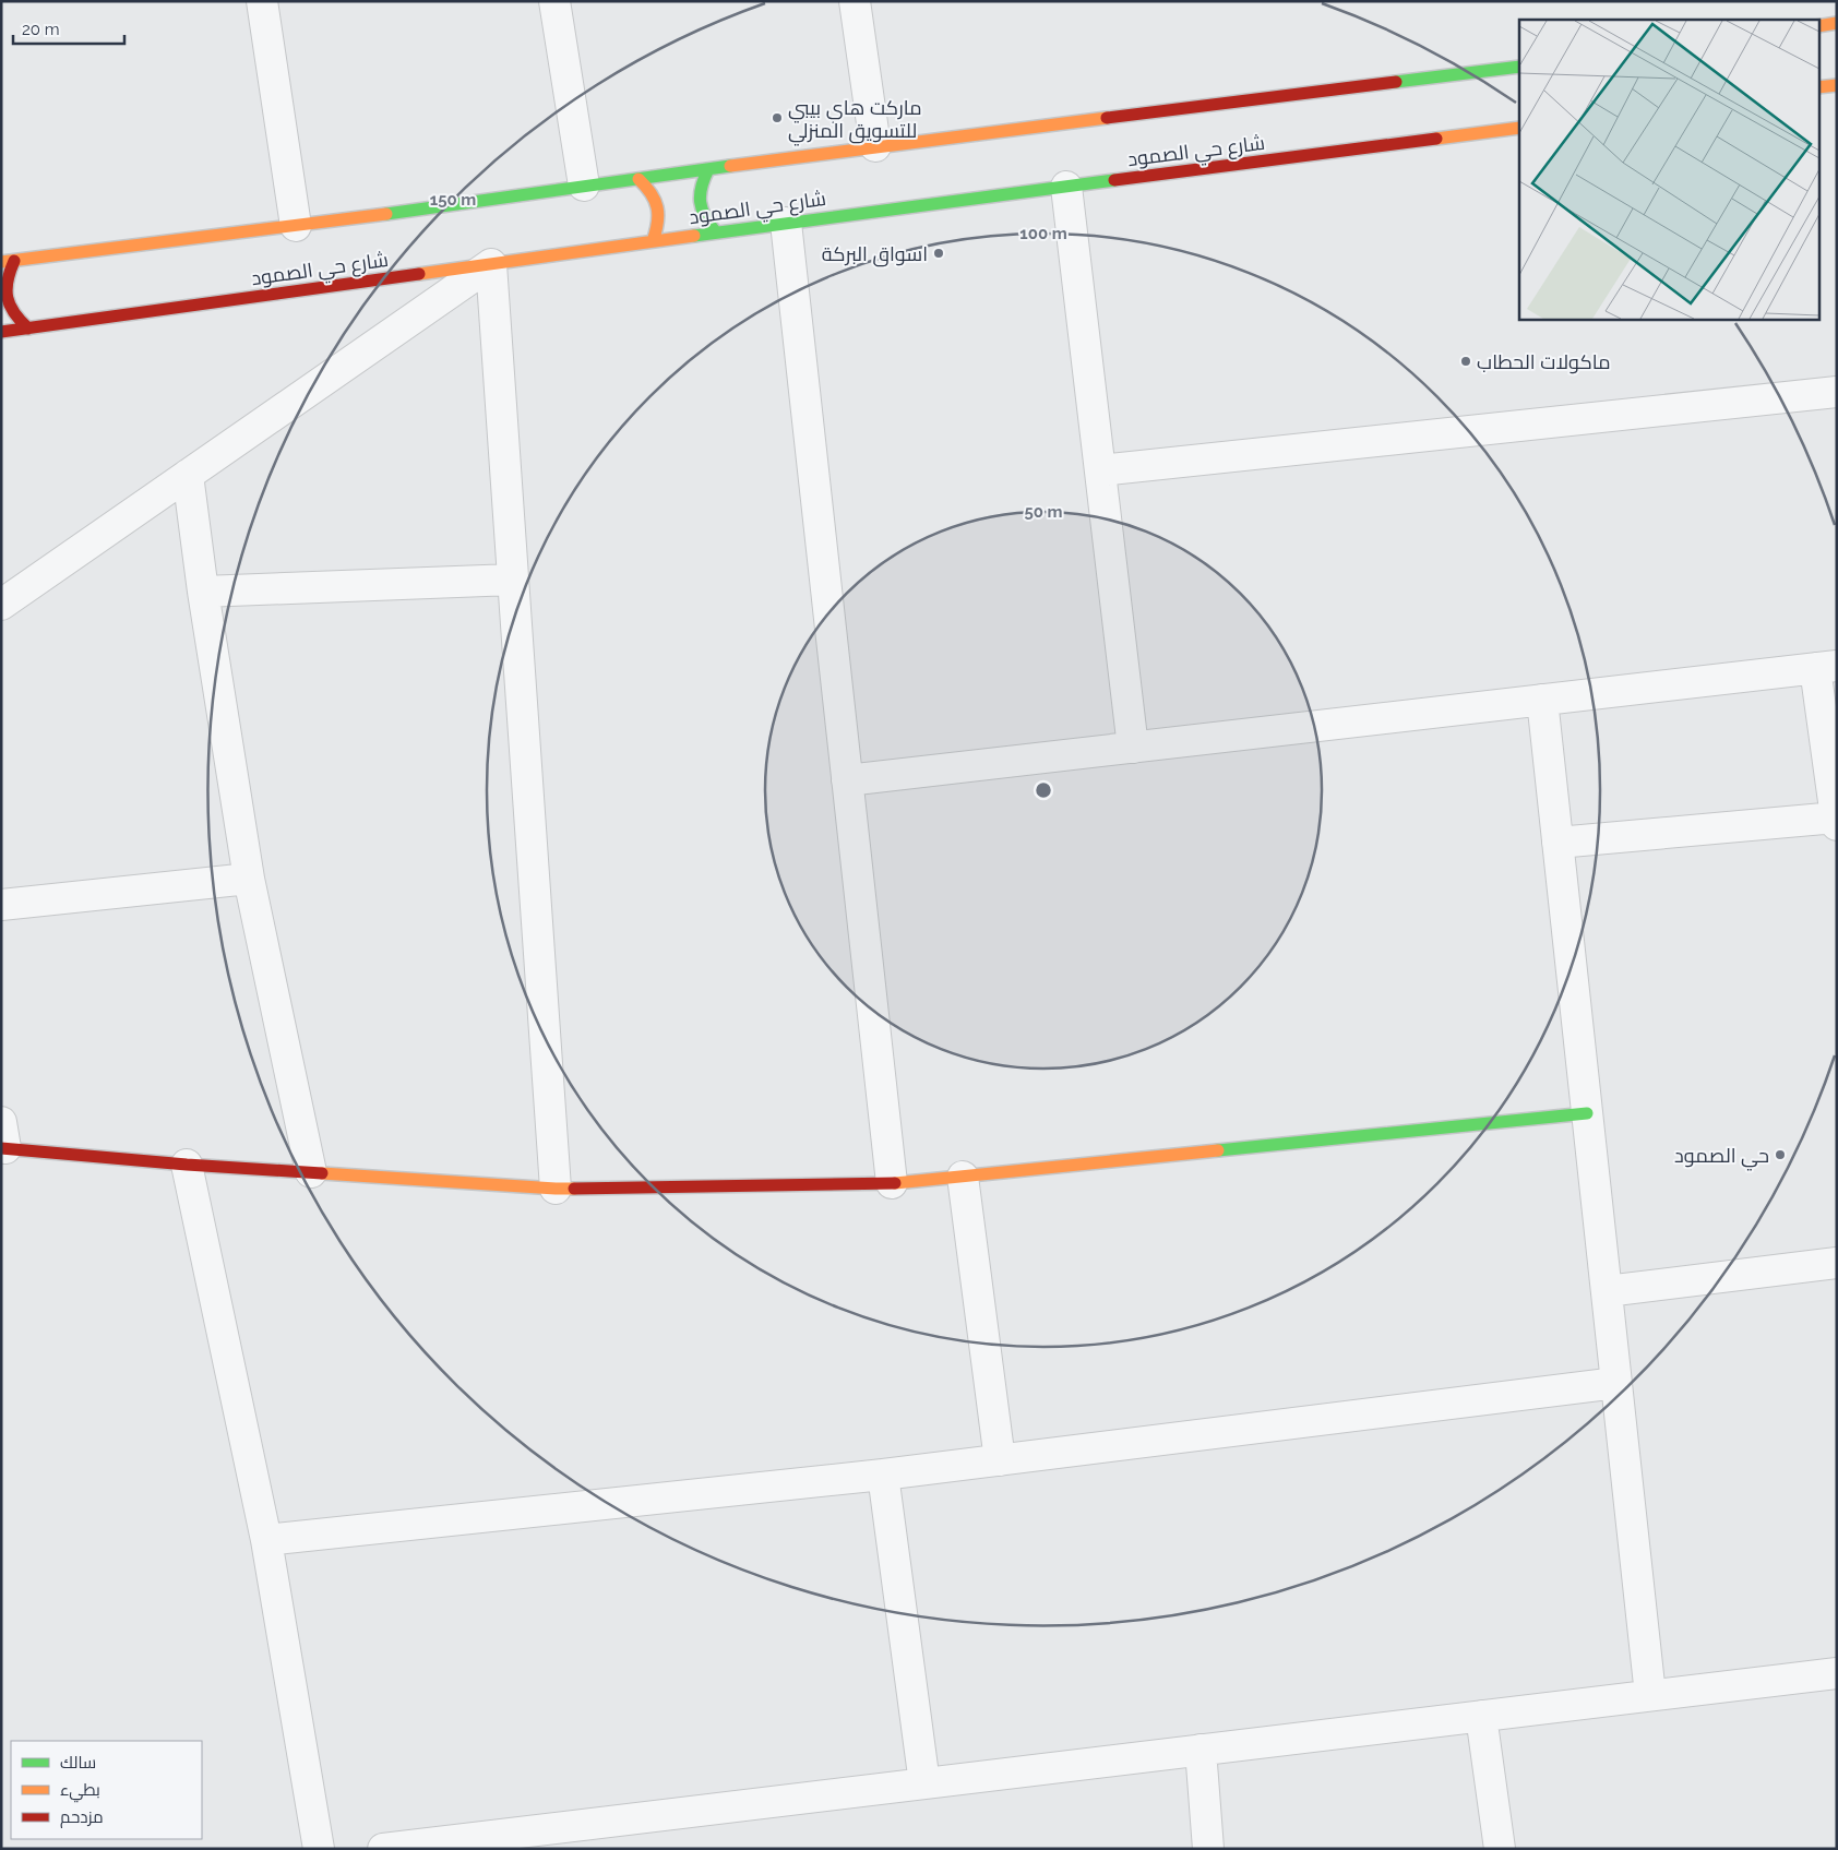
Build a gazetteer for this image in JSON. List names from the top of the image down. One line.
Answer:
{"streets":{"street":["شارع حي الصمود"]},"places":["ماركت هاي بيبي للتسويق المنزلي","اسواق البركة","ماكولات الحطاب","حي الصمود"],"legend":["سالك","بطيء","مزدحم"],"scale_bar":"20 m","rings":["150 m","100 m","50 m"]}
